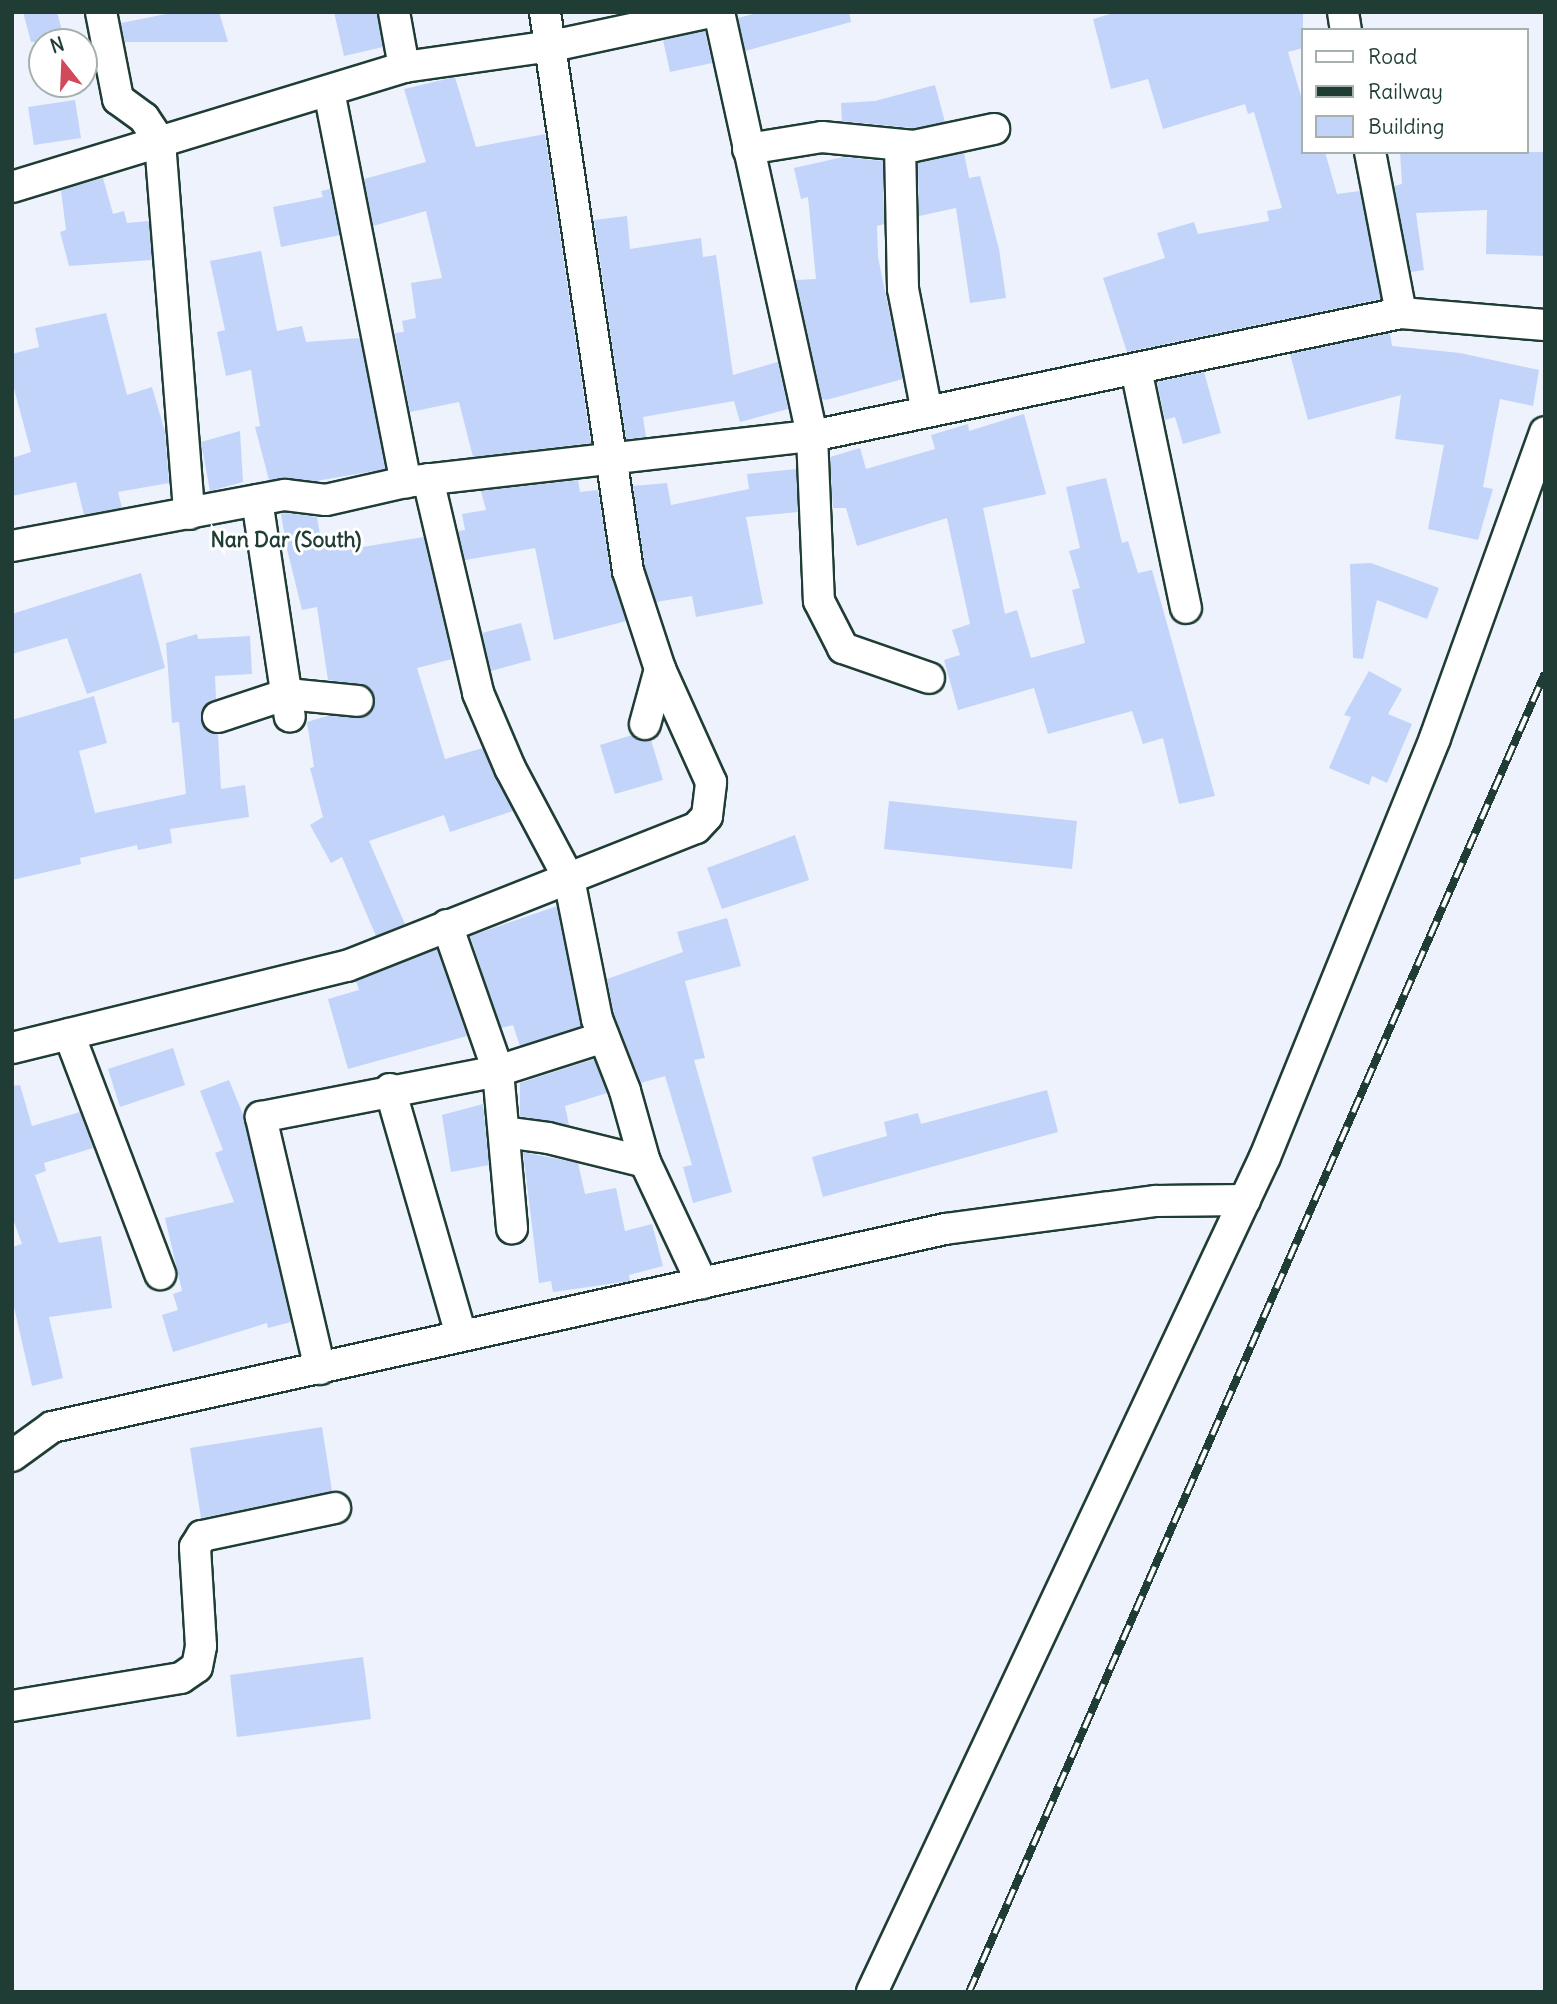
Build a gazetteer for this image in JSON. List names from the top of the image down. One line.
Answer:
{"districts":["Nan Dar (South)"],"legend":["Road","Railway","Building"],"north":"top"}
